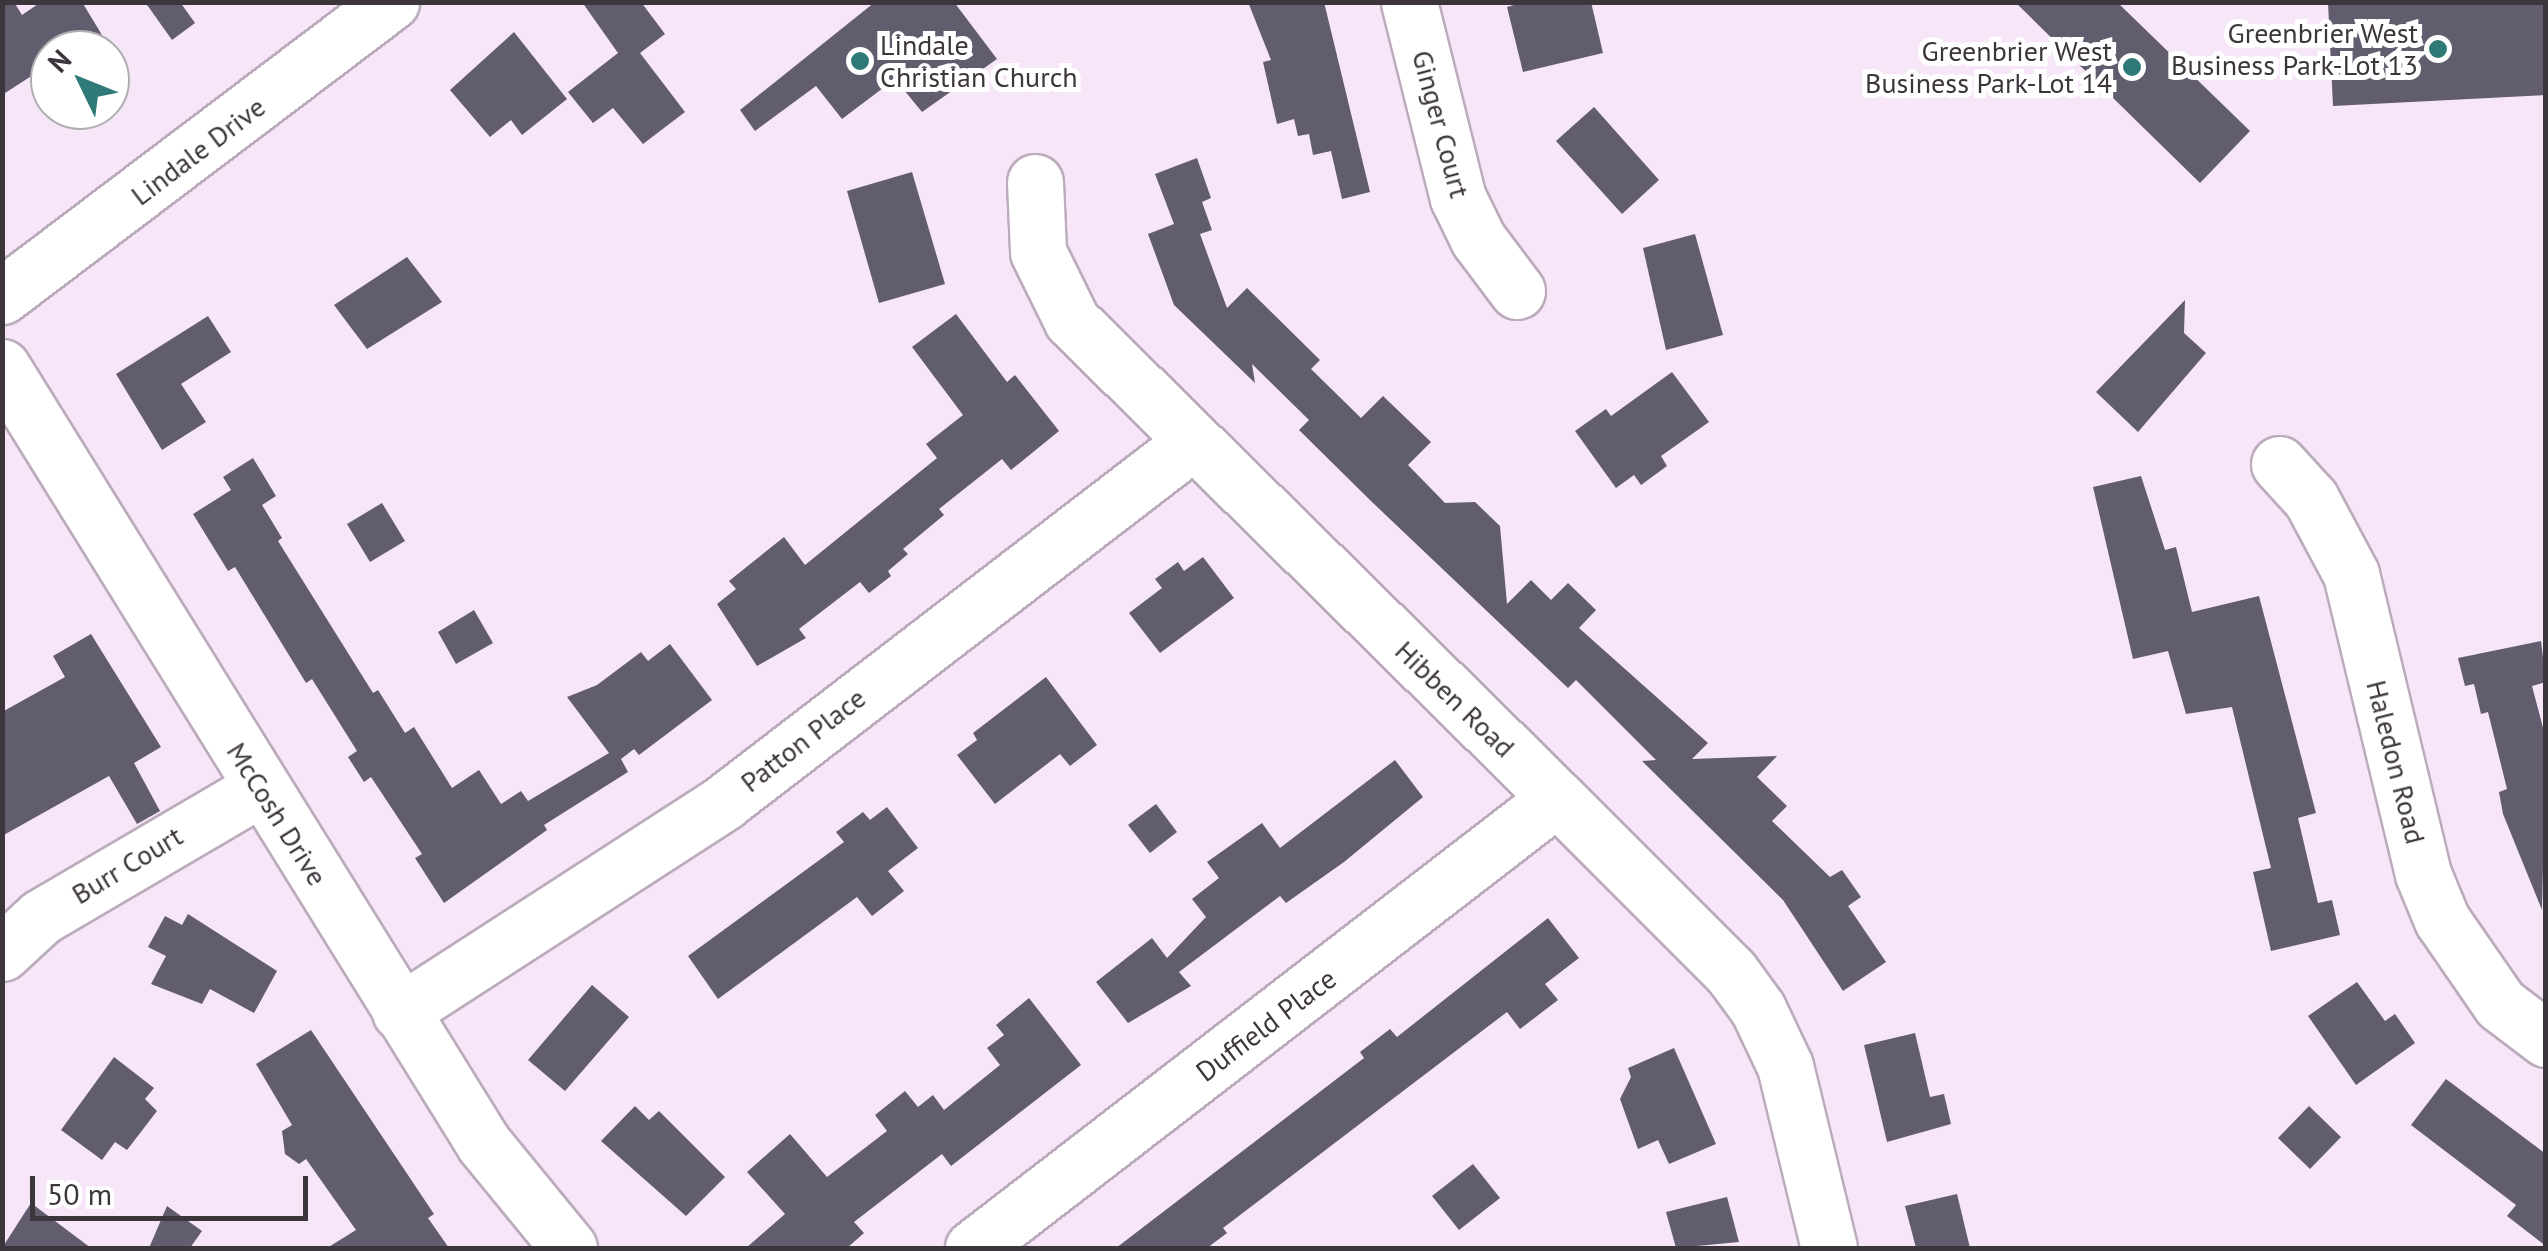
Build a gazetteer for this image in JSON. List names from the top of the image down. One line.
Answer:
{"streets":{"street":["Ginger Court","Lindale Drive","Hibben Road","Patton Place","Haledon Road","McCosh Drive","Burr Court","Duffield Place"]},"crossings":[["Hibben Road","Patton Place"],["Hibben Road","Duffield Place"],["Patton Place","McCosh Drive"],["McCosh Drive","Burr Court"]],"places":["Greenbrier West Business Park-Lot 13","Lindale Christian Church","Greenbrier West Business Park-Lot 14"],"scale_bar":"50 m","north":"top left"}
